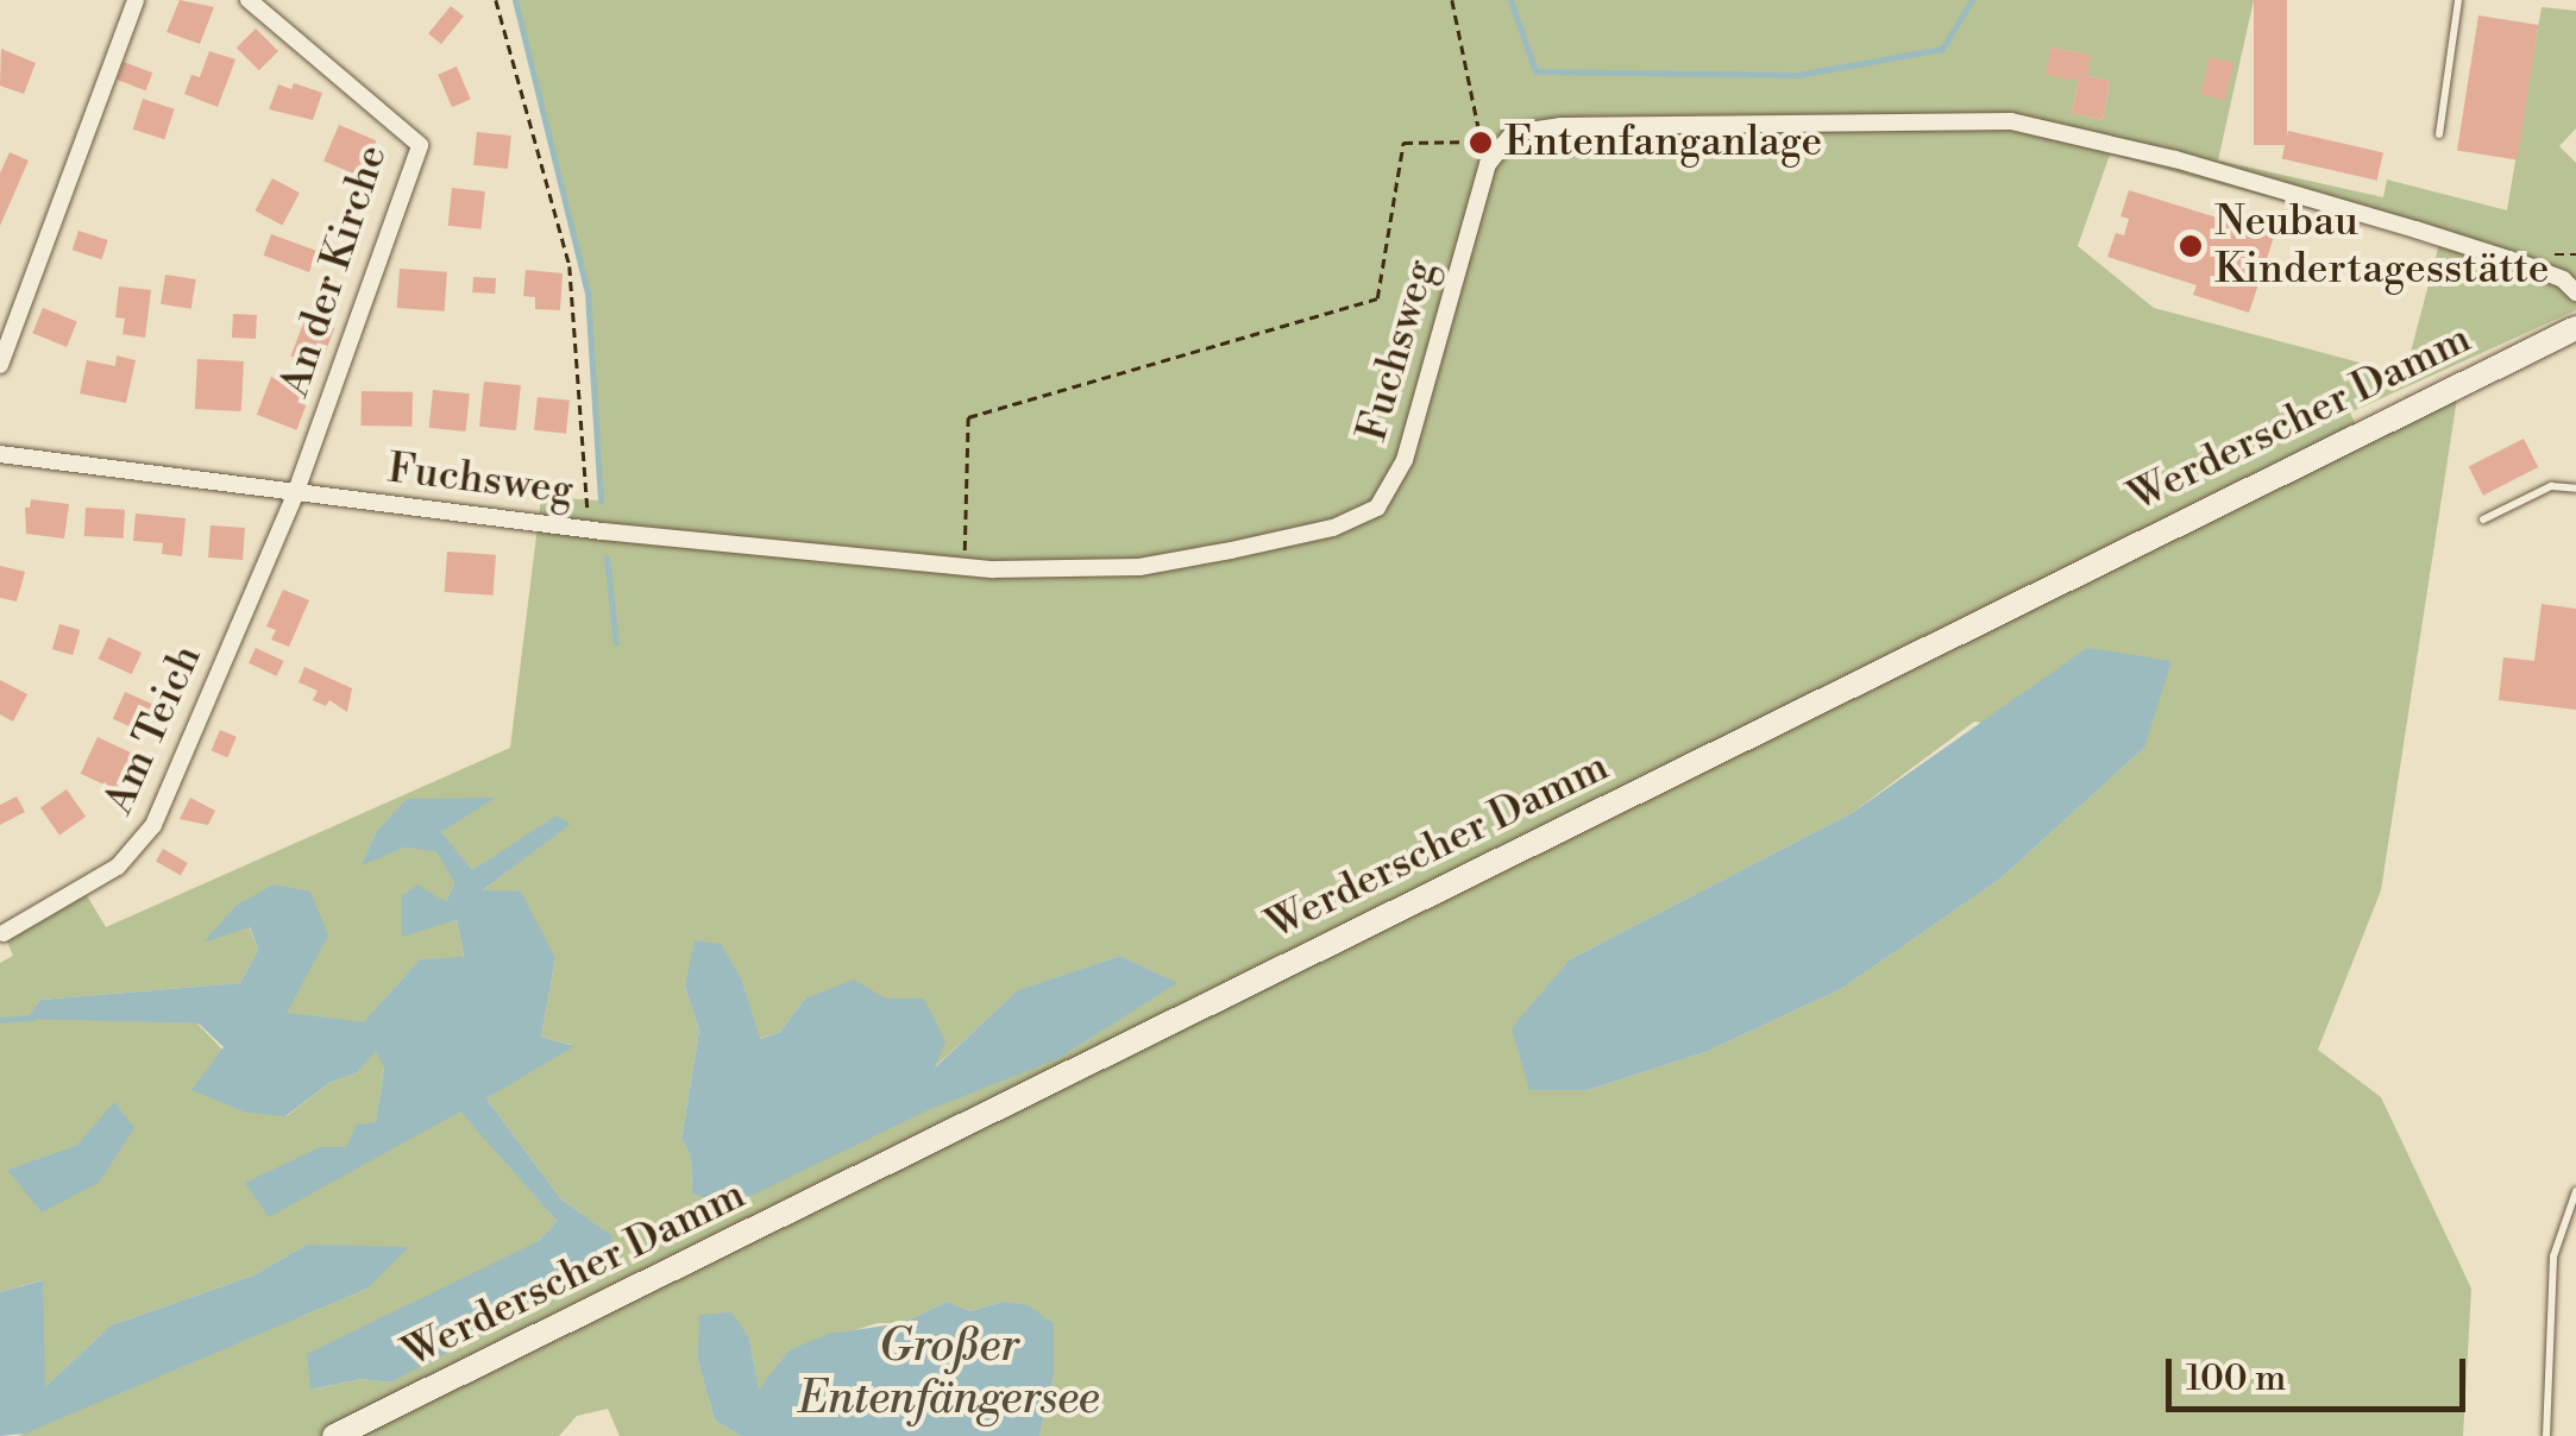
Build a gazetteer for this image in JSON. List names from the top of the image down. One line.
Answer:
{"streets":{"street":["An der Kirche","Fuchsweg","Werderscher Damm","Am Teich"]},"crossings":[["An der Kirche","Fuchsweg"],["An der Kirche","Am Teich"],["Fuchsweg","Am Teich"]],"water":["Großer Entenfängersee"],"places":["Entenfanganlage","Neubau Kindertagesstätte"],"scale_bar":"100 m"}
